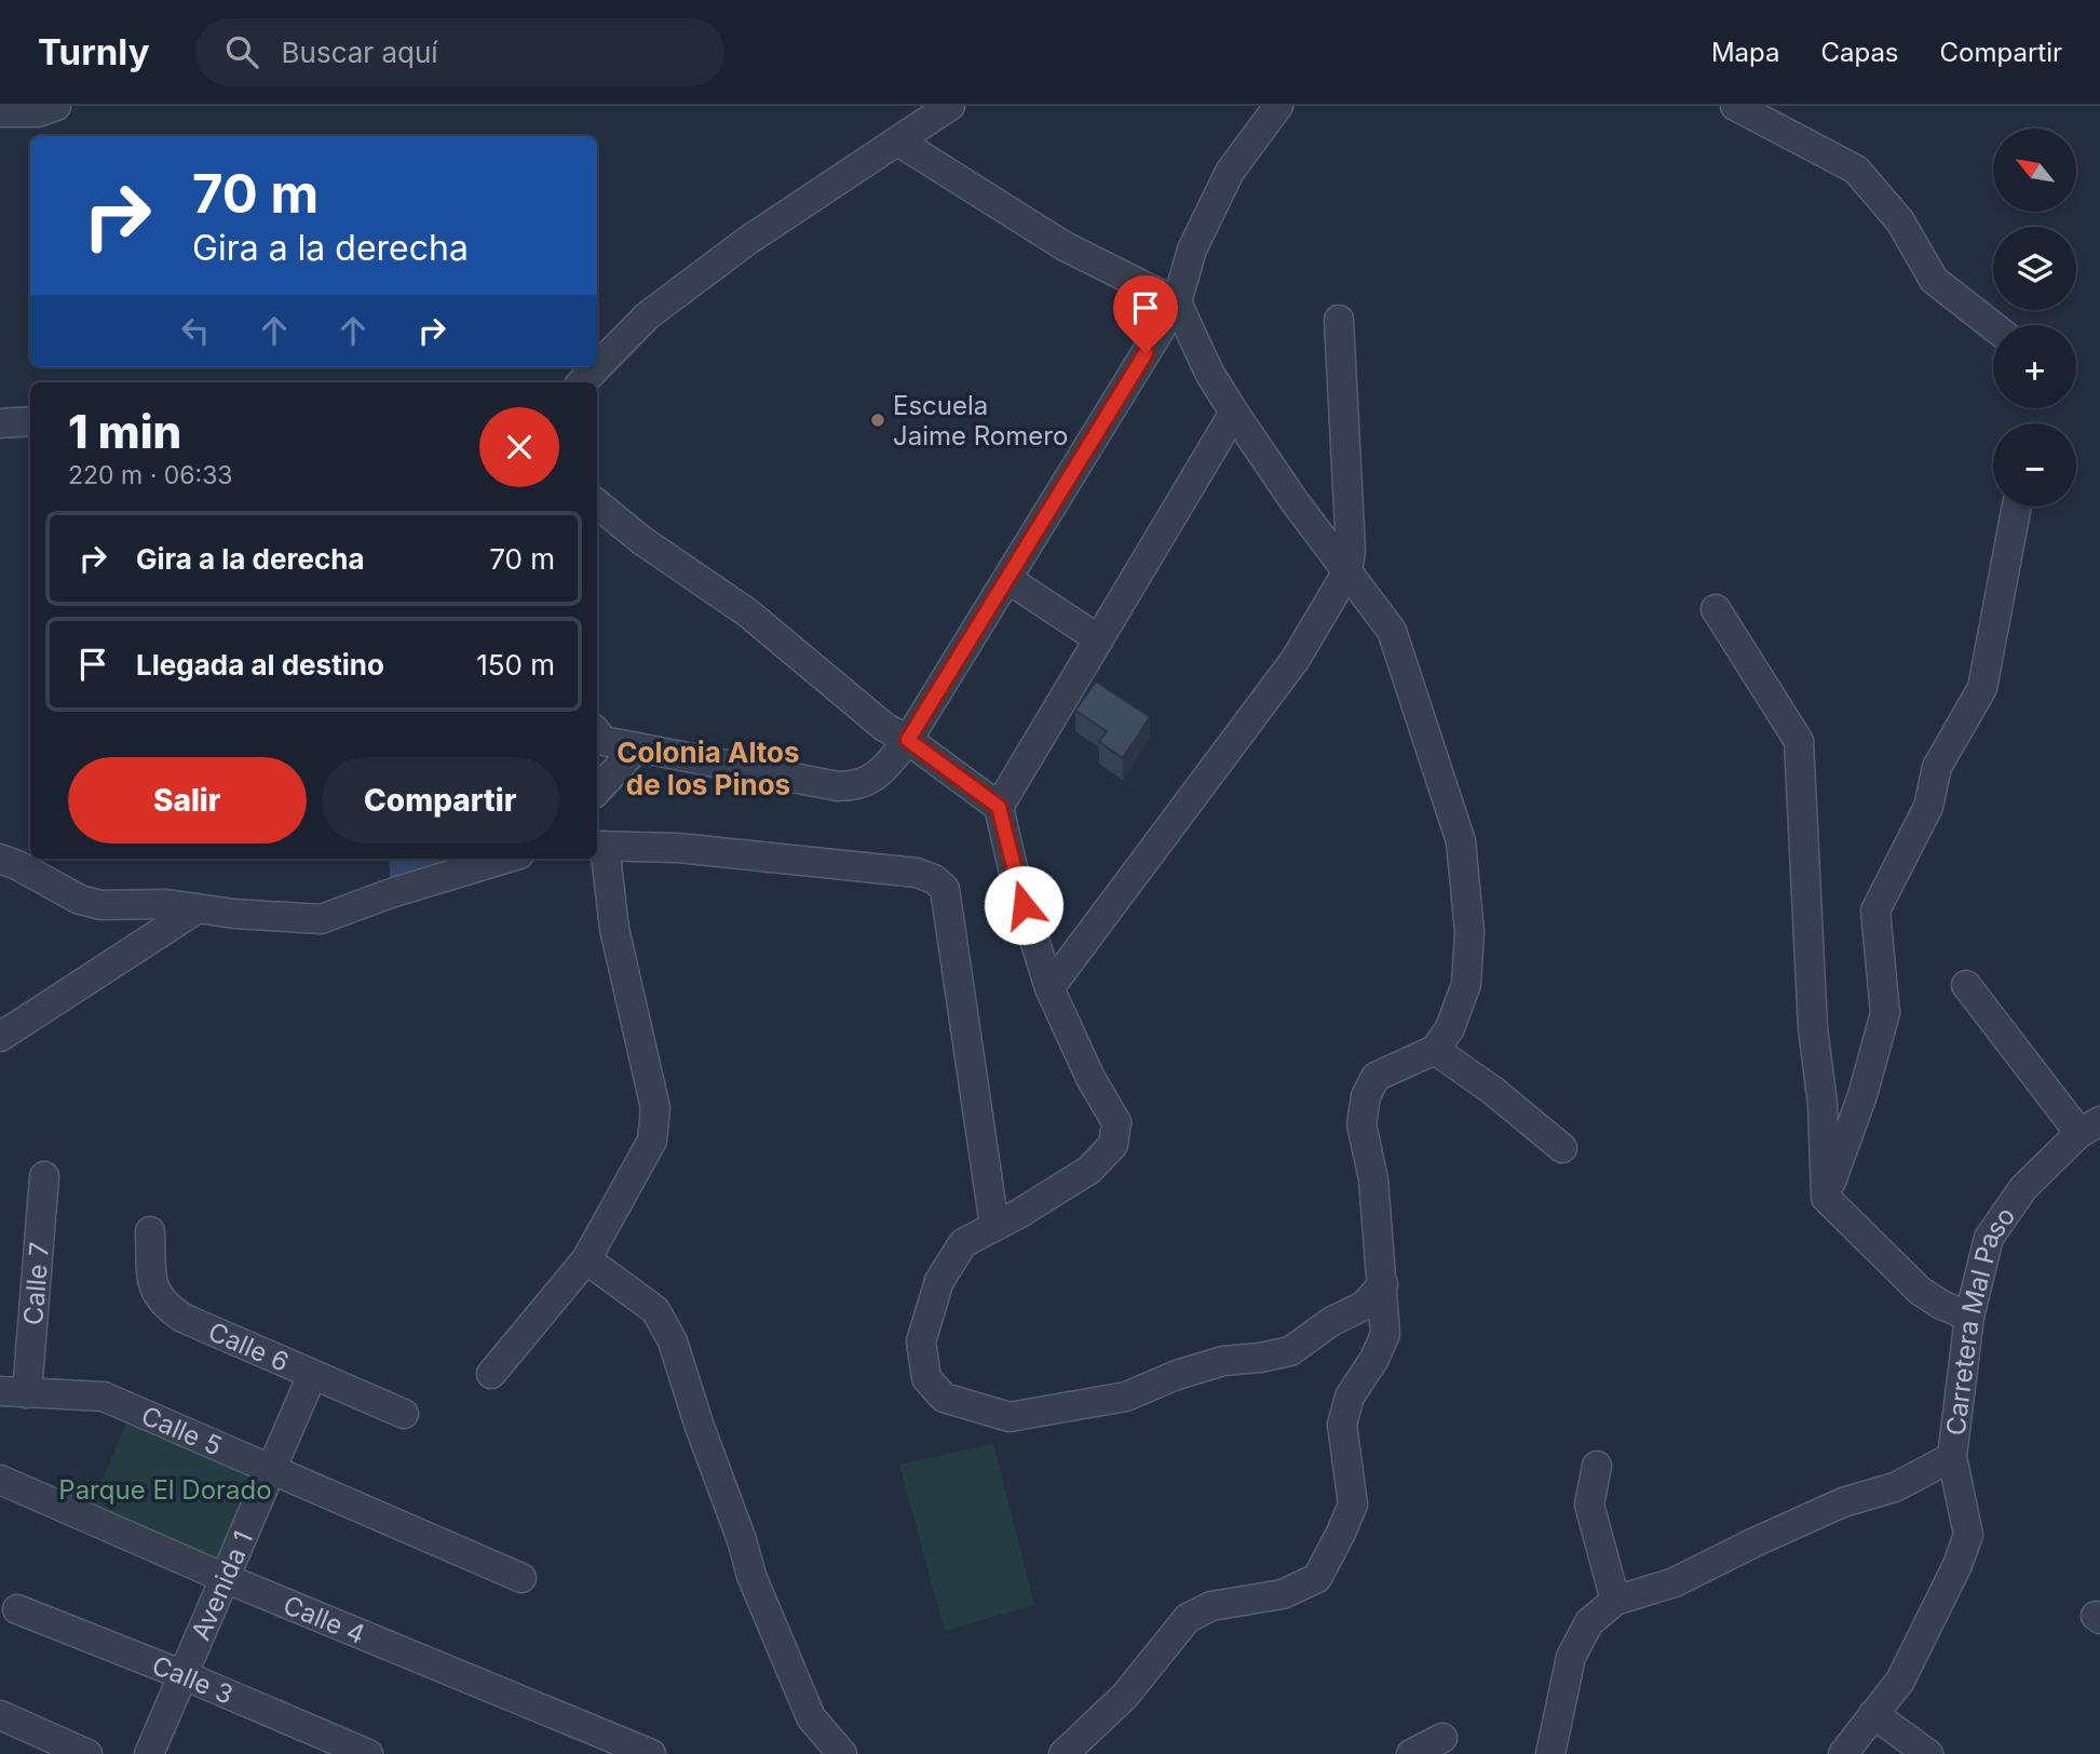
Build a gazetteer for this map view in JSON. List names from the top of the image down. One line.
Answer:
{"streets":{"street":["Calle 7","Carretera Mal Paso","Calle 6","Calle 5","Avenida 1","Calle 4","Calle 3"]},"crossings":[["Calle 7","Calle 5"],["Calle 6","Avenida 1"],["Calle 5","Avenida 1"],["Avenida 1","Calle 4"],["Avenida 1","Calle 3"]],"districts":["Colonia Altos de los Pinos"],"parks":["Parque El Dorado"],"places":["Escuela Jaime Romero"],"north":"top left","page":{"header":"Turnly","search":"Buscar aquí","nav":["Mapa","Capas","Compartir"],"map_buttons":["+","−"],"turn":["70 m","Gira a la derecha"],"heading":["1 min","220 m · 06:33"],"list":[{"name":"Gira a la derecha","value":"70 m"},{"name":"Llegada al destino","value":"150 m"}],"buttons":["Salir","Compartir"]}}
